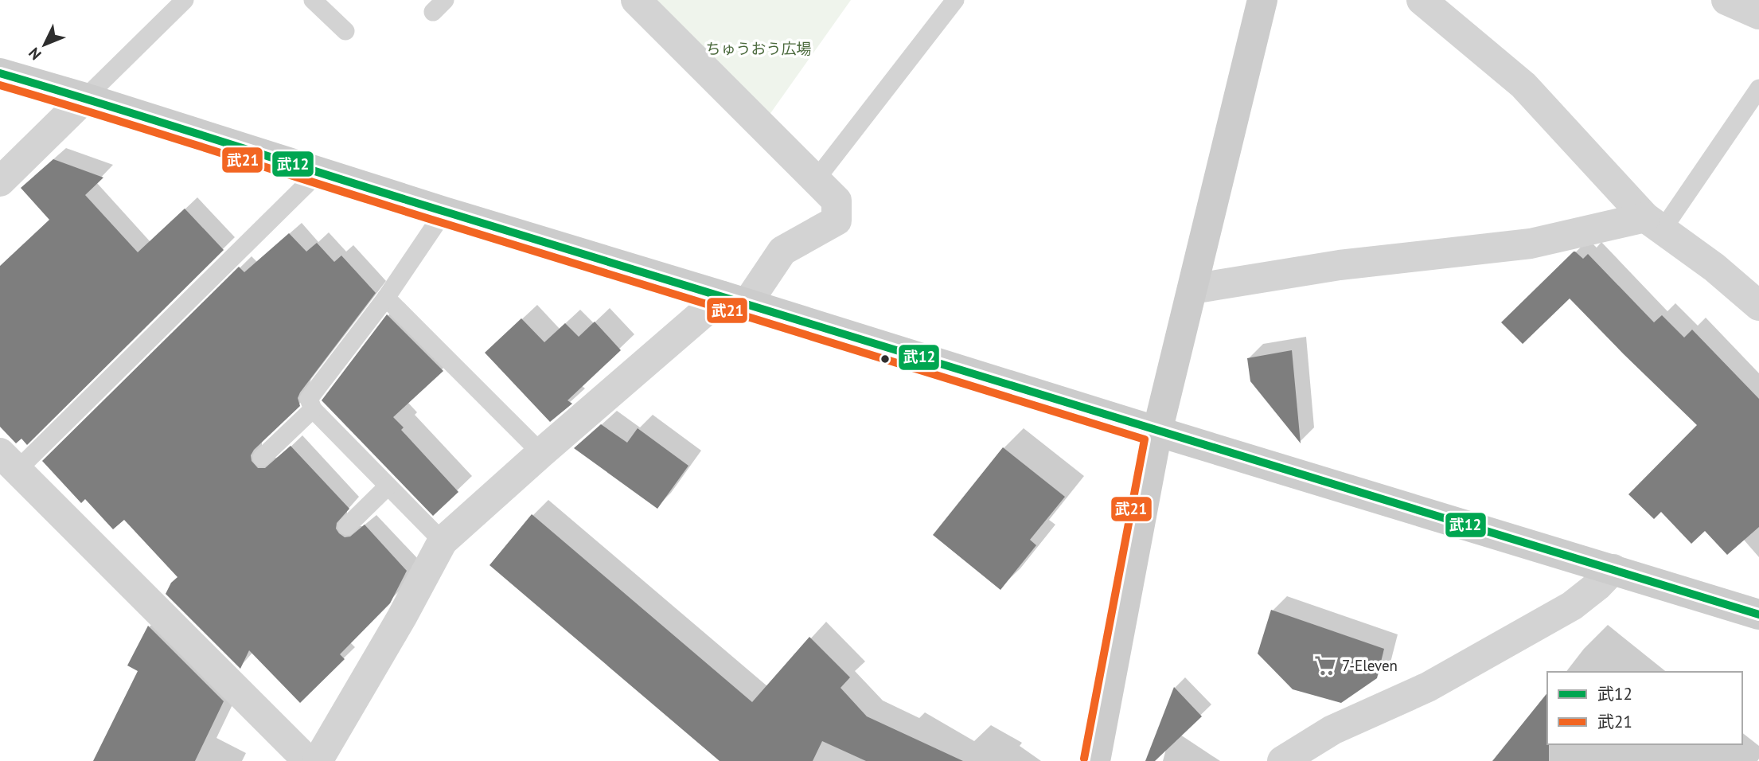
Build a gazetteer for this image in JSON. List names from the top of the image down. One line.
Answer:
{"parks":["ちゅうおう広場"],"places":{"supermarket":["7-Eleven"]},"lines":["transit line 武12","transit line 武21"],"legend":["武12","武21"],"north":"bottom left"}
